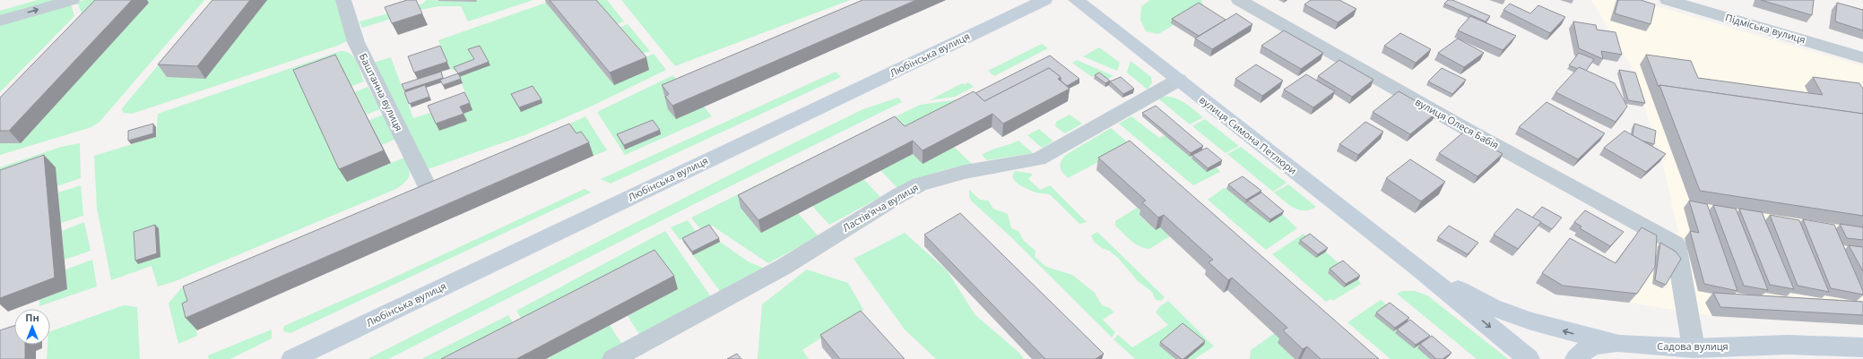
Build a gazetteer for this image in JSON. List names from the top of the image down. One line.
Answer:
{"streets":{"street":["Підміська вулиця","Любінська вулиця","Баштанна вулиця","вулиця Олеся Бабія","вулиця Симона Петлюри","Ластівʼяча вулиця","Садова вулиця"]},"crossings":[["вулиця Олеся Бабія","Садова вулиця"],["вулиця Симона Петлюри","Ластівʼяча вулиця"],["вулиця Симона Петлюри","Садова вулиця"]],"north":"top"}
